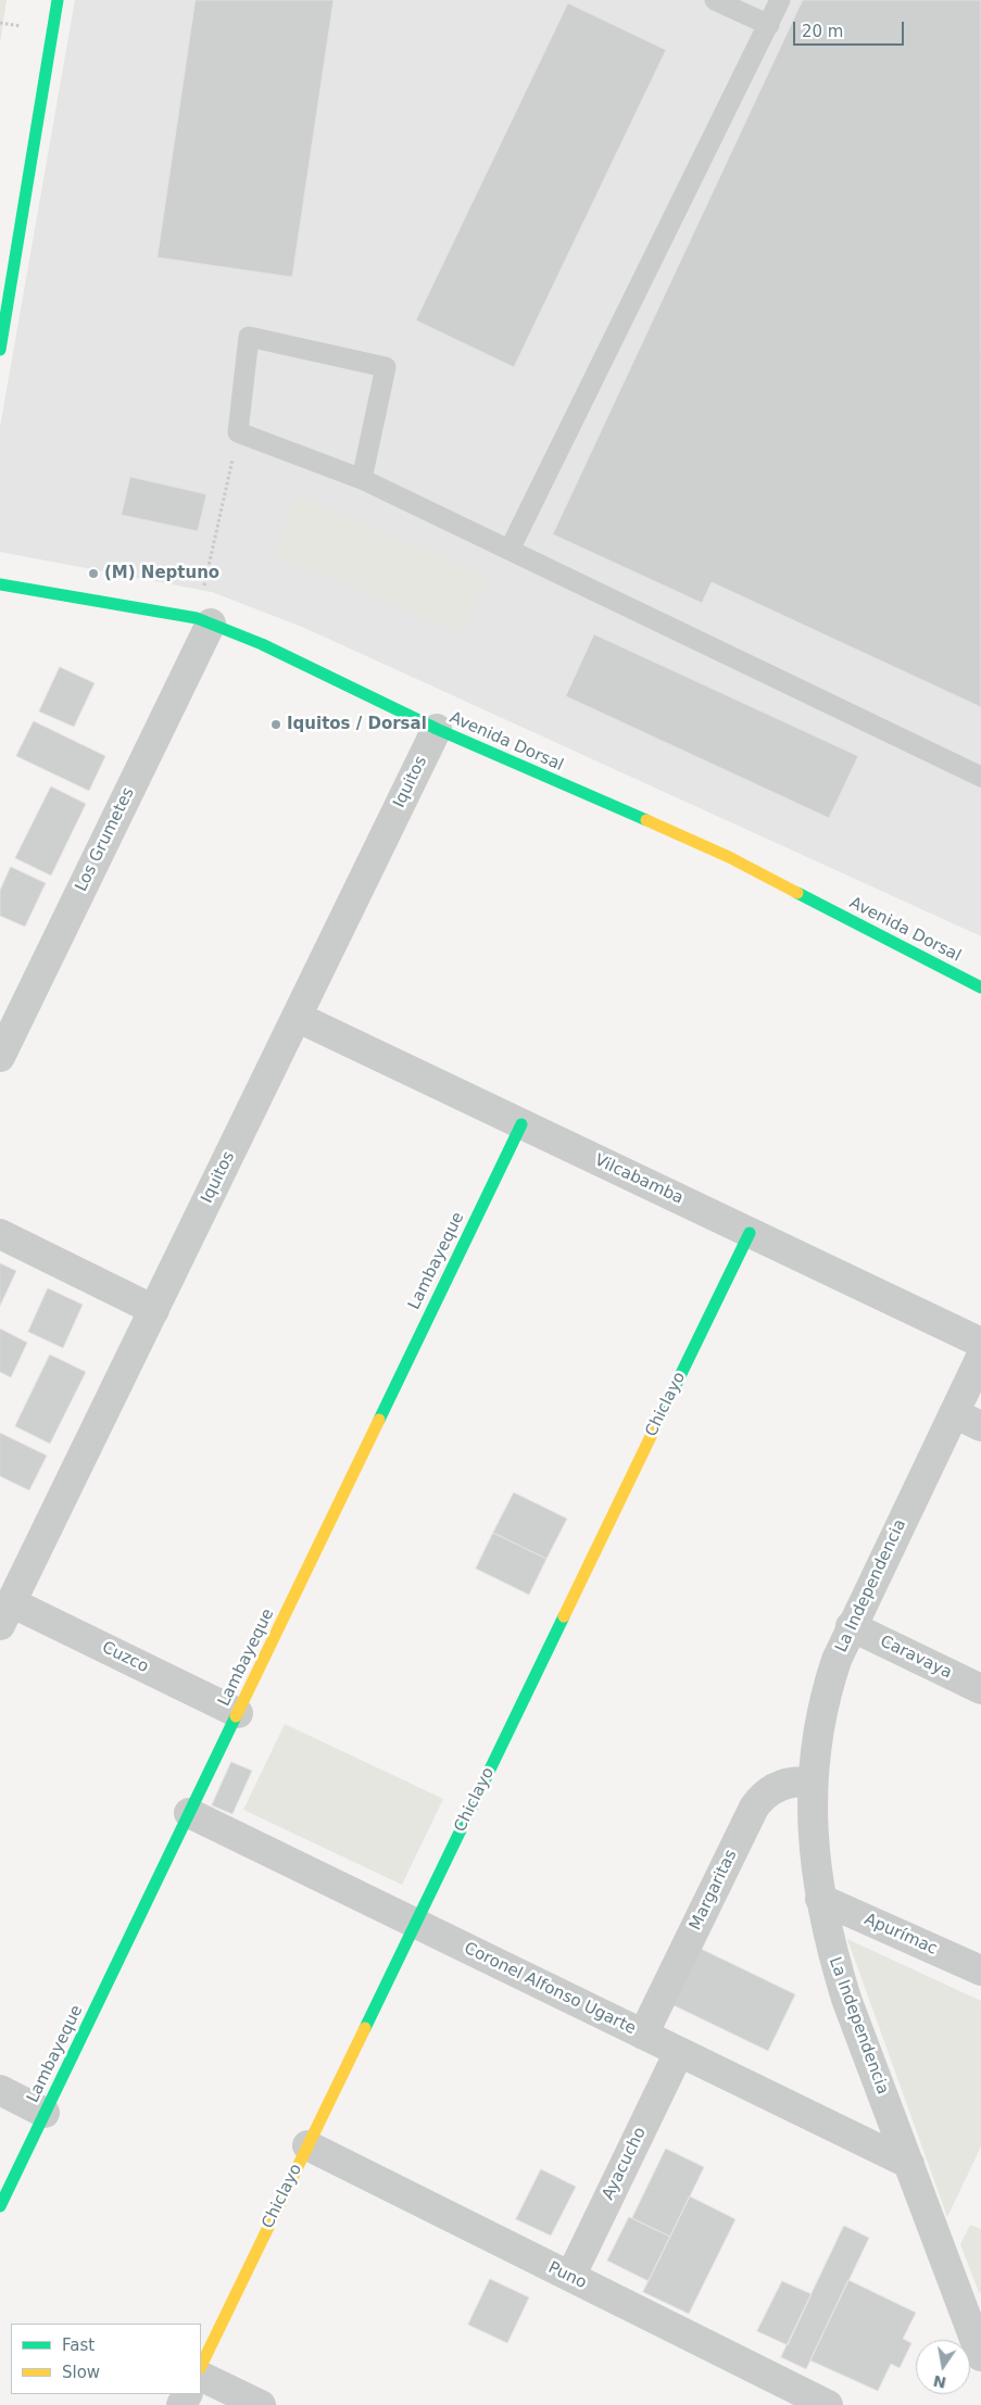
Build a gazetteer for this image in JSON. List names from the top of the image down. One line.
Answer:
{"streets":{"street":["Avenida Dorsal","Iquitos","Los Grumetes","Vilcabamba","Lambayeque","Chiclayo","La Independencia","Cuzco","Caravaya","Margaritas","Apurímac","Coronel Alfonso Ugarte","Ayacucho","Puno"]},"crossings":[["Avenida Dorsal","Iquitos"],["Avenida Dorsal","Los Grumetes"],["Iquitos","Vilcabamba"],["Iquitos","Cuzco"],["Vilcabamba","Lambayeque"],["Vilcabamba","Chiclayo"],["Lambayeque","Cuzco"],["Lambayeque","Coronel Alfonso Ugarte"],["Chiclayo","Coronel Alfonso Ugarte"],["Chiclayo","Puno"],["La Independencia","Caravaya"],["La Independencia","Margaritas"],["La Independencia","Apurímac"],["La Independencia","Coronel Alfonso Ugarte"],["Margaritas","Coronel Alfonso Ugarte"],["Coronel Alfonso Ugarte","Ayacucho"],["Ayacucho","Puno"]],"places":["(M) Neptuno","Iquitos / Dorsal"],"legend":["Fast","Slow"],"scale_bar":"20 m","north":"bottom"}
